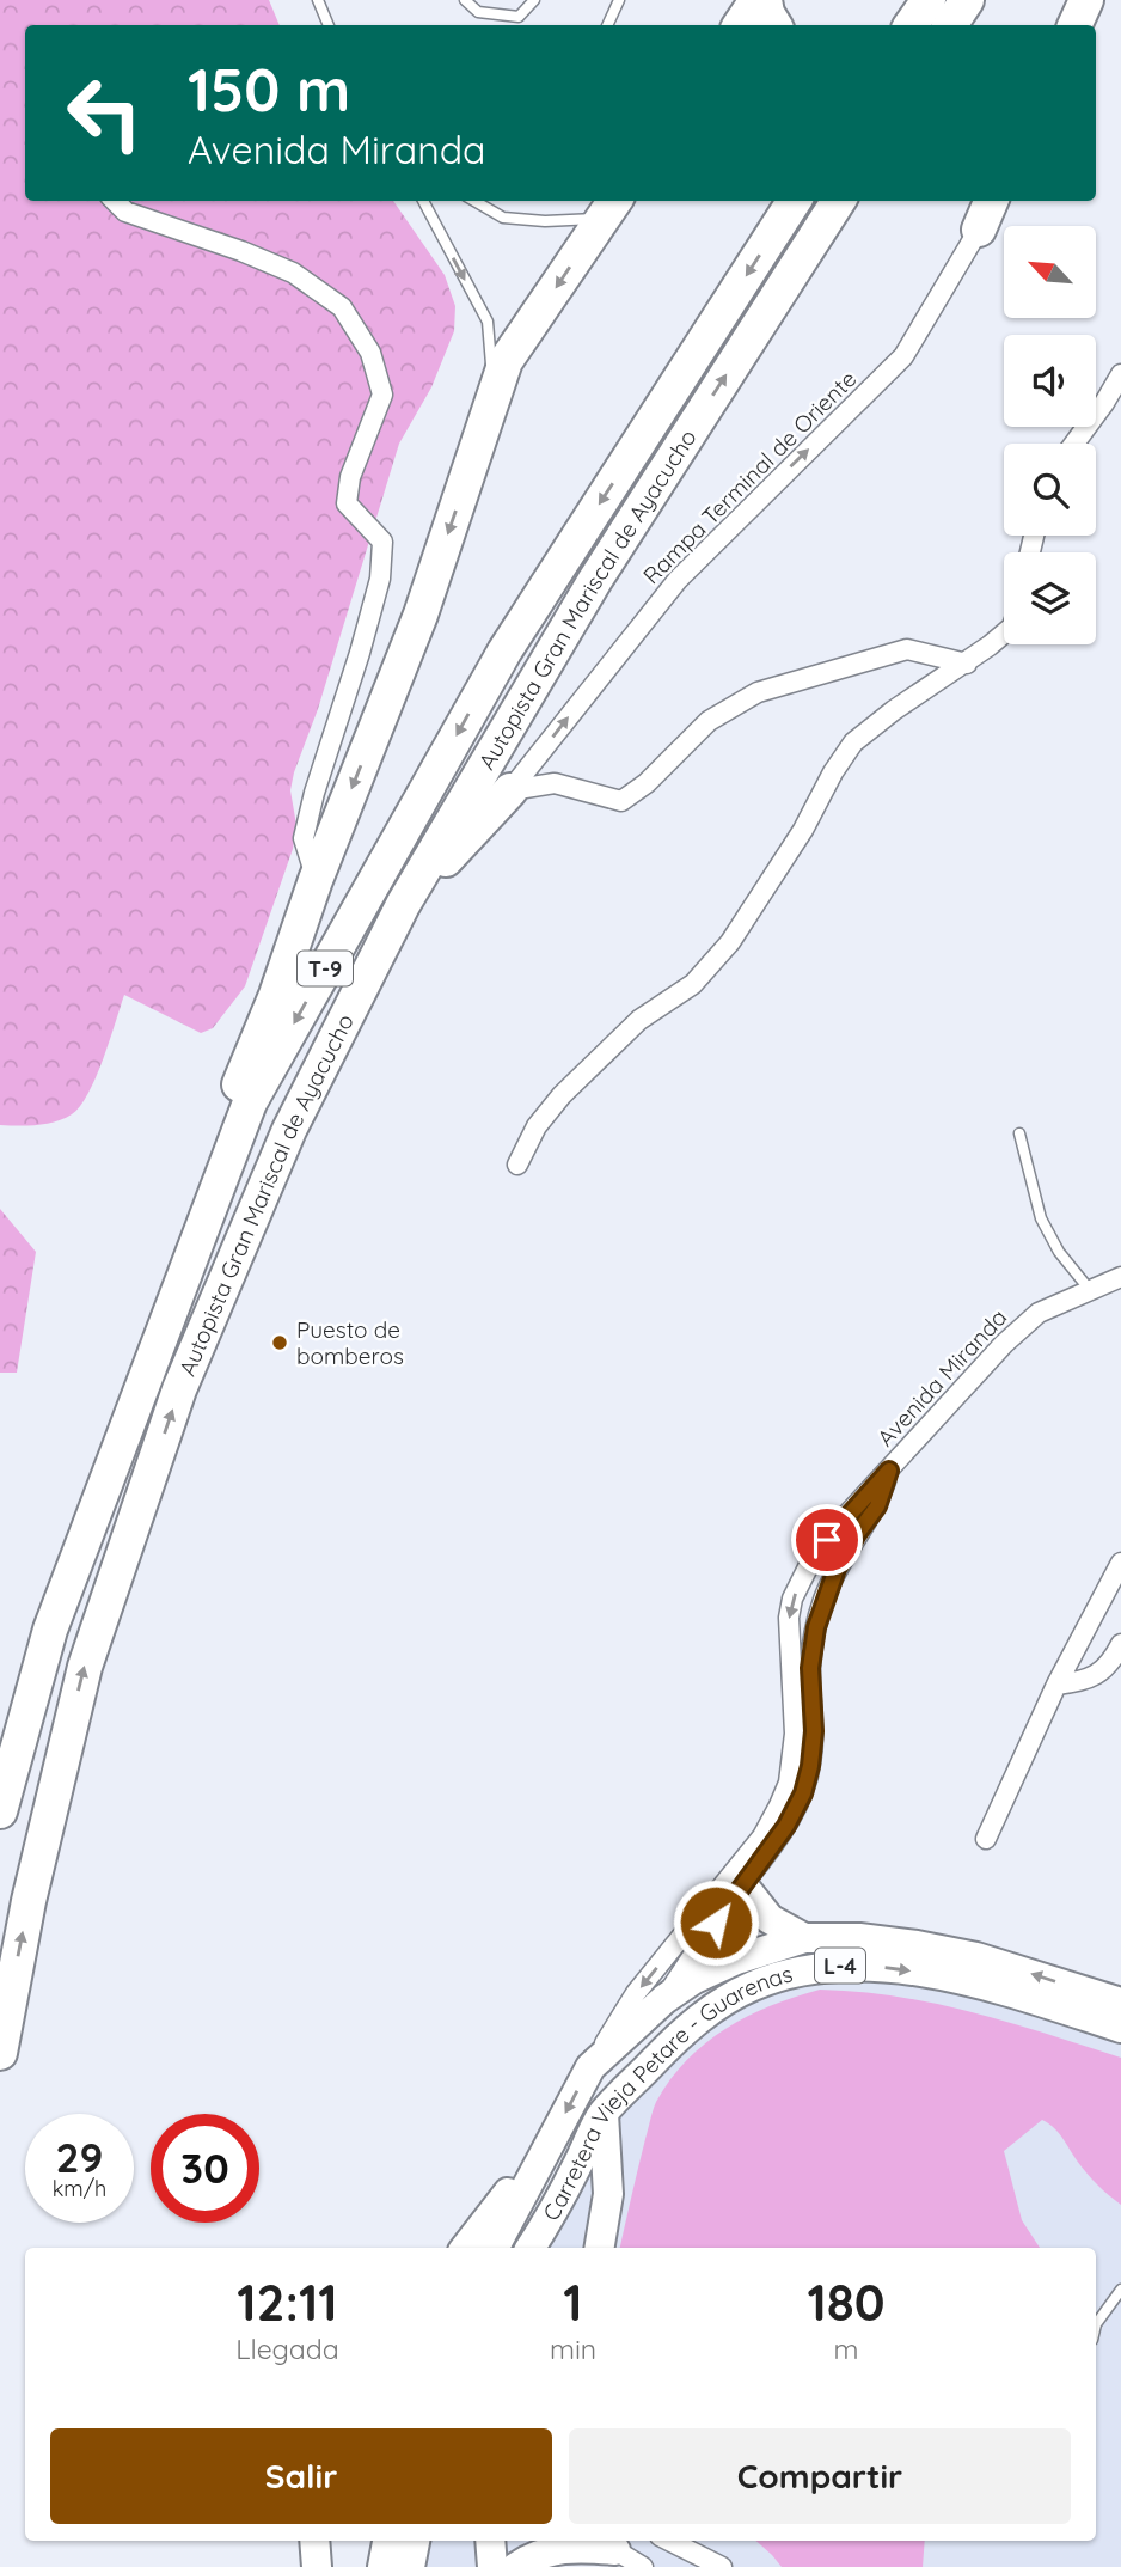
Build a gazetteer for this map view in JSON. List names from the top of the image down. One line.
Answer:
{"streets":{"highway":["Autopista Gran Mariscal de Ayacucho","T-9"],"main road":["L-4","Carretera Vieja Petare - Guarenas"],"street":["Rampa Terminal de Oriente","Avenida Miranda"]},"crossings":[["Avenida Miranda","Carretera Vieja Petare - Guarenas"],["L-4","Carretera Vieja Petare - Guarenas"]],"one_way":["Rampa Terminal de Oriente"],"places":["Puesto de bomberos"],"north":"top left","page":{"turn":["150 m","Avenida Miranda"],"speed":"29 km/h","limit":"30","eta":["12:11","Llegada","1","min","180","m"],"buttons":["Salir","Compartir"]}}
